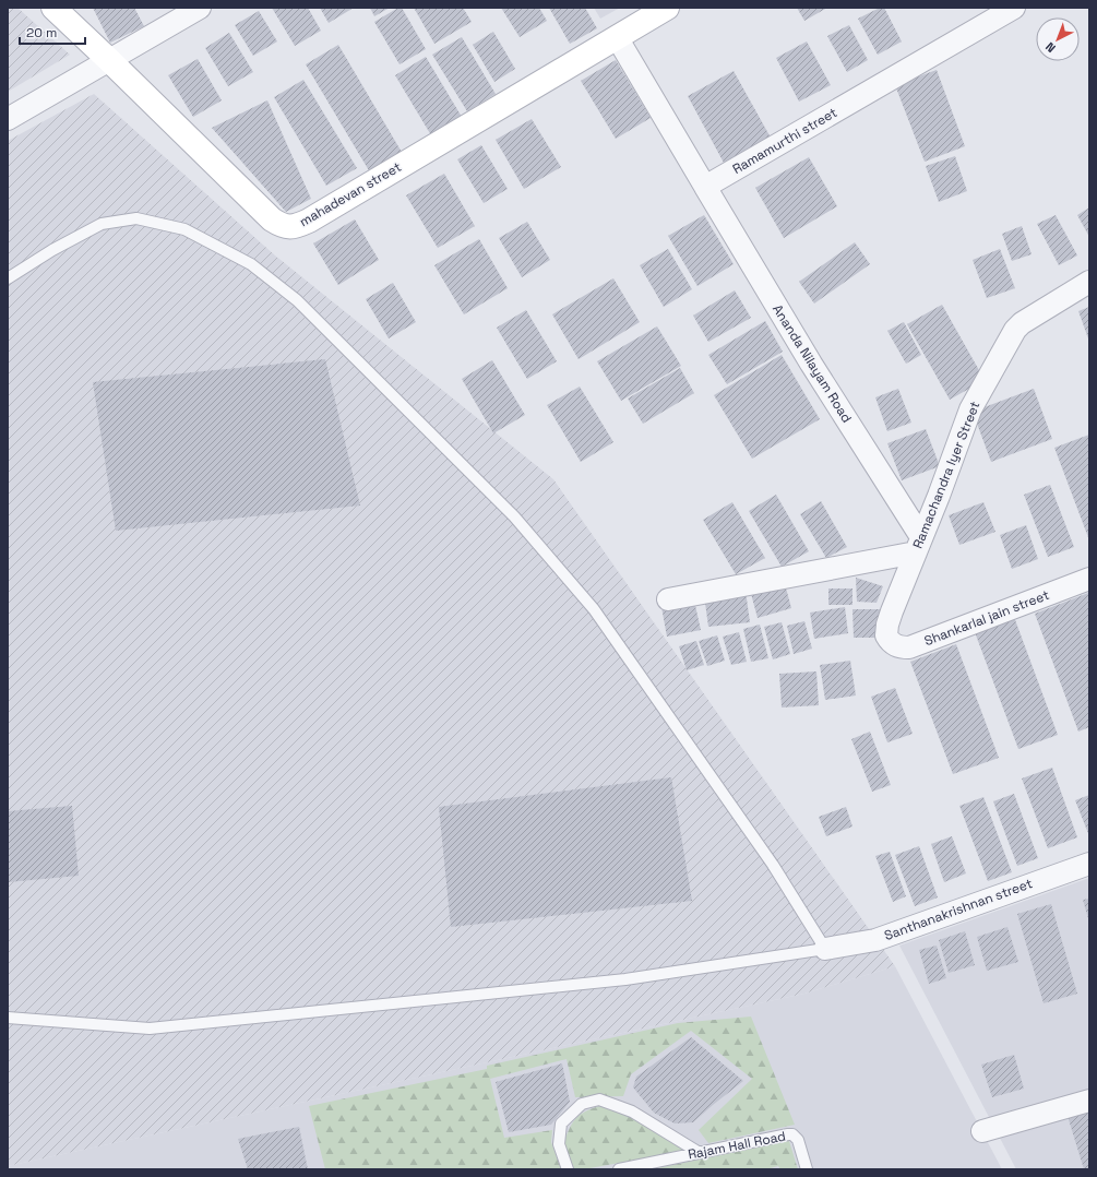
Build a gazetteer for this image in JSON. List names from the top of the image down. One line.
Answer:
{"streets":{"street":["Ramamurthi street","mahadevan street","Ananda Nilayam Road","Ramachandra Iyer Street","Shankarlal jain street","Santhanakrishnan street"],"lane":["Rajam Hall Road"]},"crossings":[["Ramamurthi street","Ananda Nilayam Road"],["Ananda Nilayam Road","Ramachandra Iyer Street"],["Ramachandra Iyer Street","Shankarlal jain street"]],"scale_bar":"20 m","north":"bottom left"}
